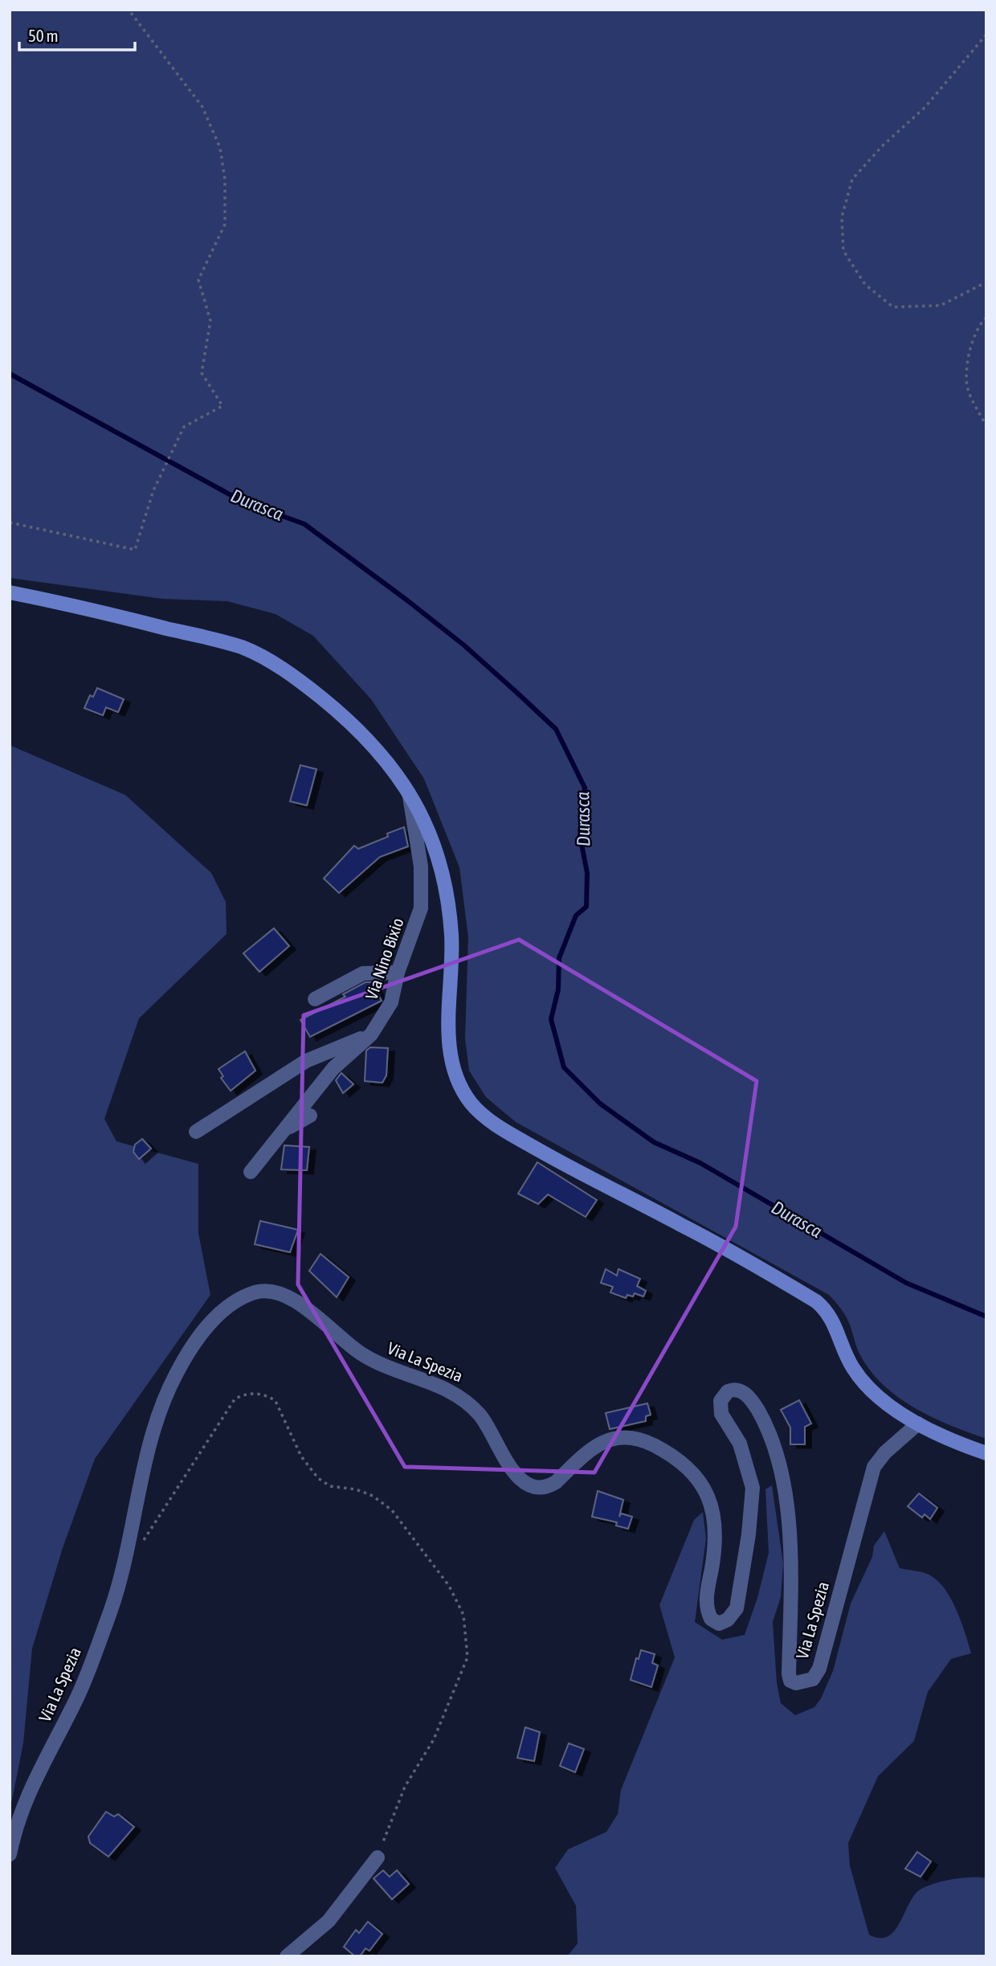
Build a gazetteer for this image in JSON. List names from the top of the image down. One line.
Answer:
{"streets":{"street":["Via Nino Bixio","Via La Spezia"]},"water":["Durasca"],"scale_bar":"50 m"}
